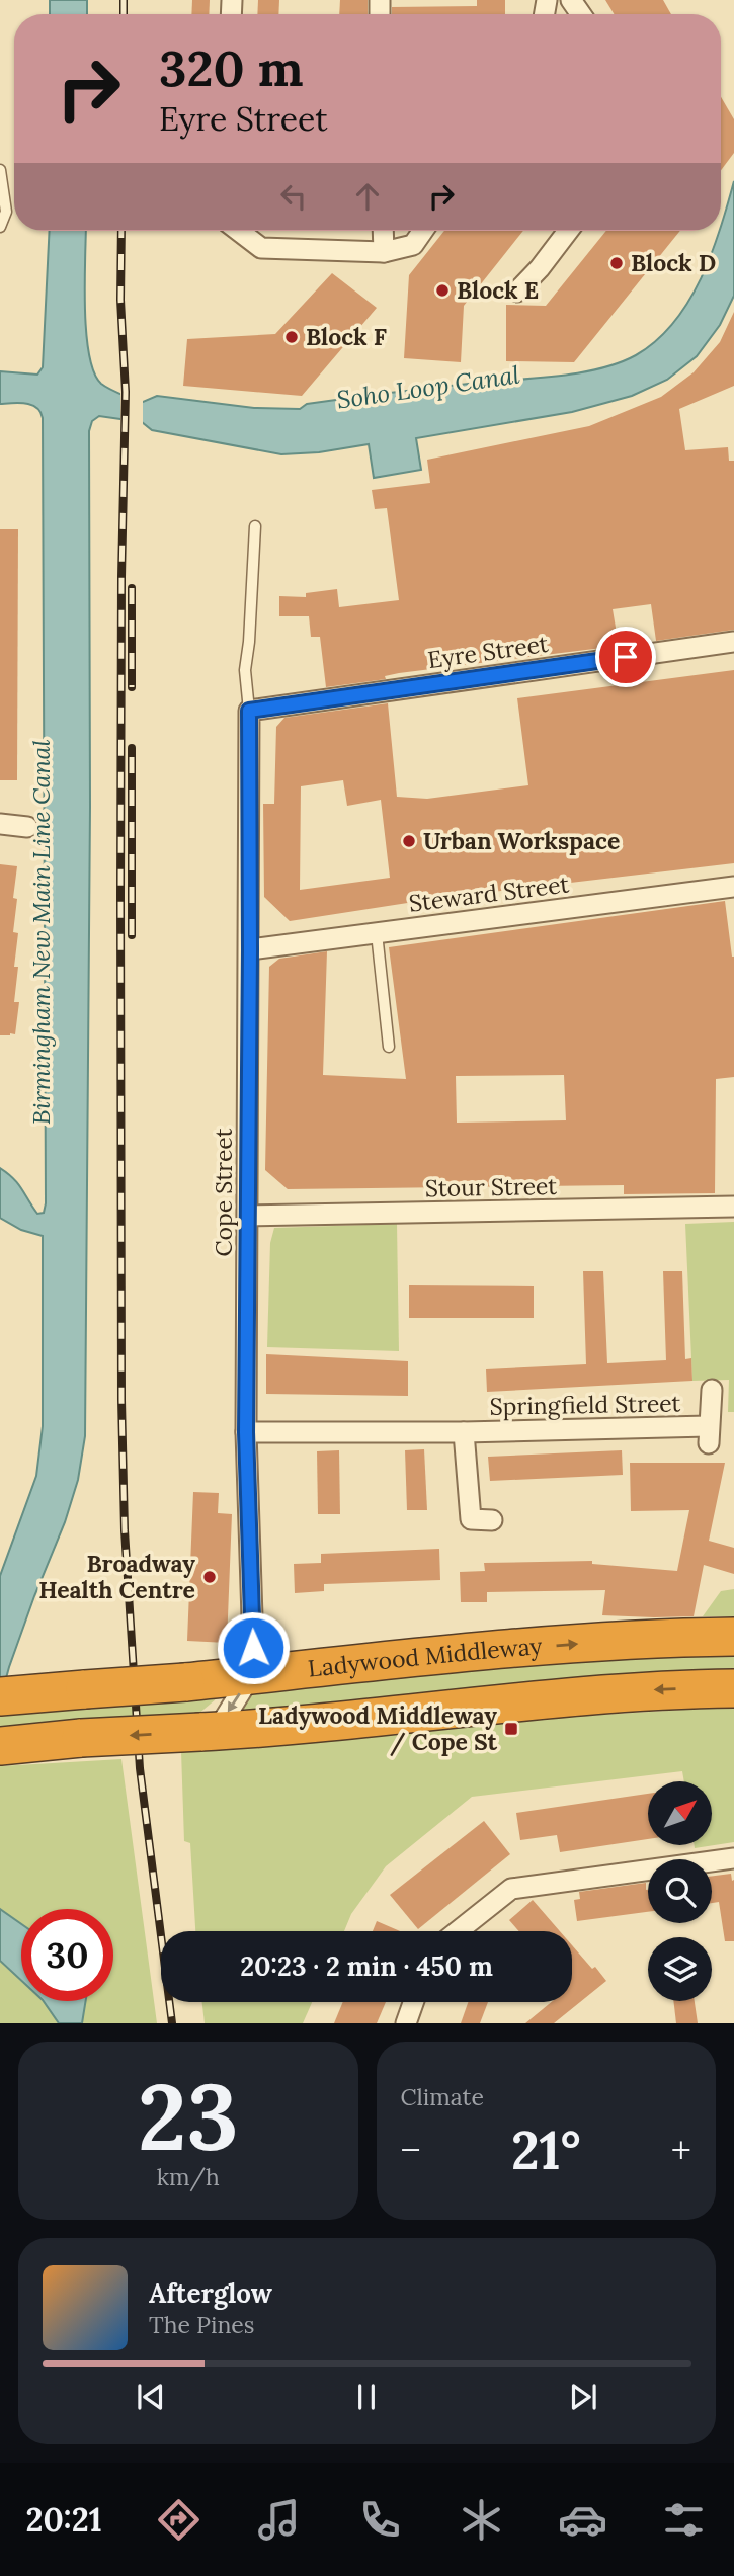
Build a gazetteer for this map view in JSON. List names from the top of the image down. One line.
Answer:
{"streets":{"highway":["Ladywood Middleway"],"street":["Eyre Street","Steward Street","Stour Street","Cope Street","Springfield Street"]},"crossings":[["Eyre Street","Cope Street"],["Steward Street","Cope Street"],["Stour Street","Cope Street"],["Cope Street","Springfield Street"],["Cope Street","Ladywood Middleway"]],"water":["Soho Loop Canal","Birmingham New Main Line Canal"],"places":{"other":["Block D","Block E","Block F","Urban Workspace","Broadway Health Centre"],"transit":["Ladywood Middleway / Cope St"]},"north":"top right","page":{"turn":["320 m","Eyre Street"],"limit":"30","trip":"20:23 · 2 min · 450 m","tile":[["23","km/h"],"Climate"],"heat":["−","21°","+"],"song":["Afterglow","The Pines"],"tabs":"20:21"}}
